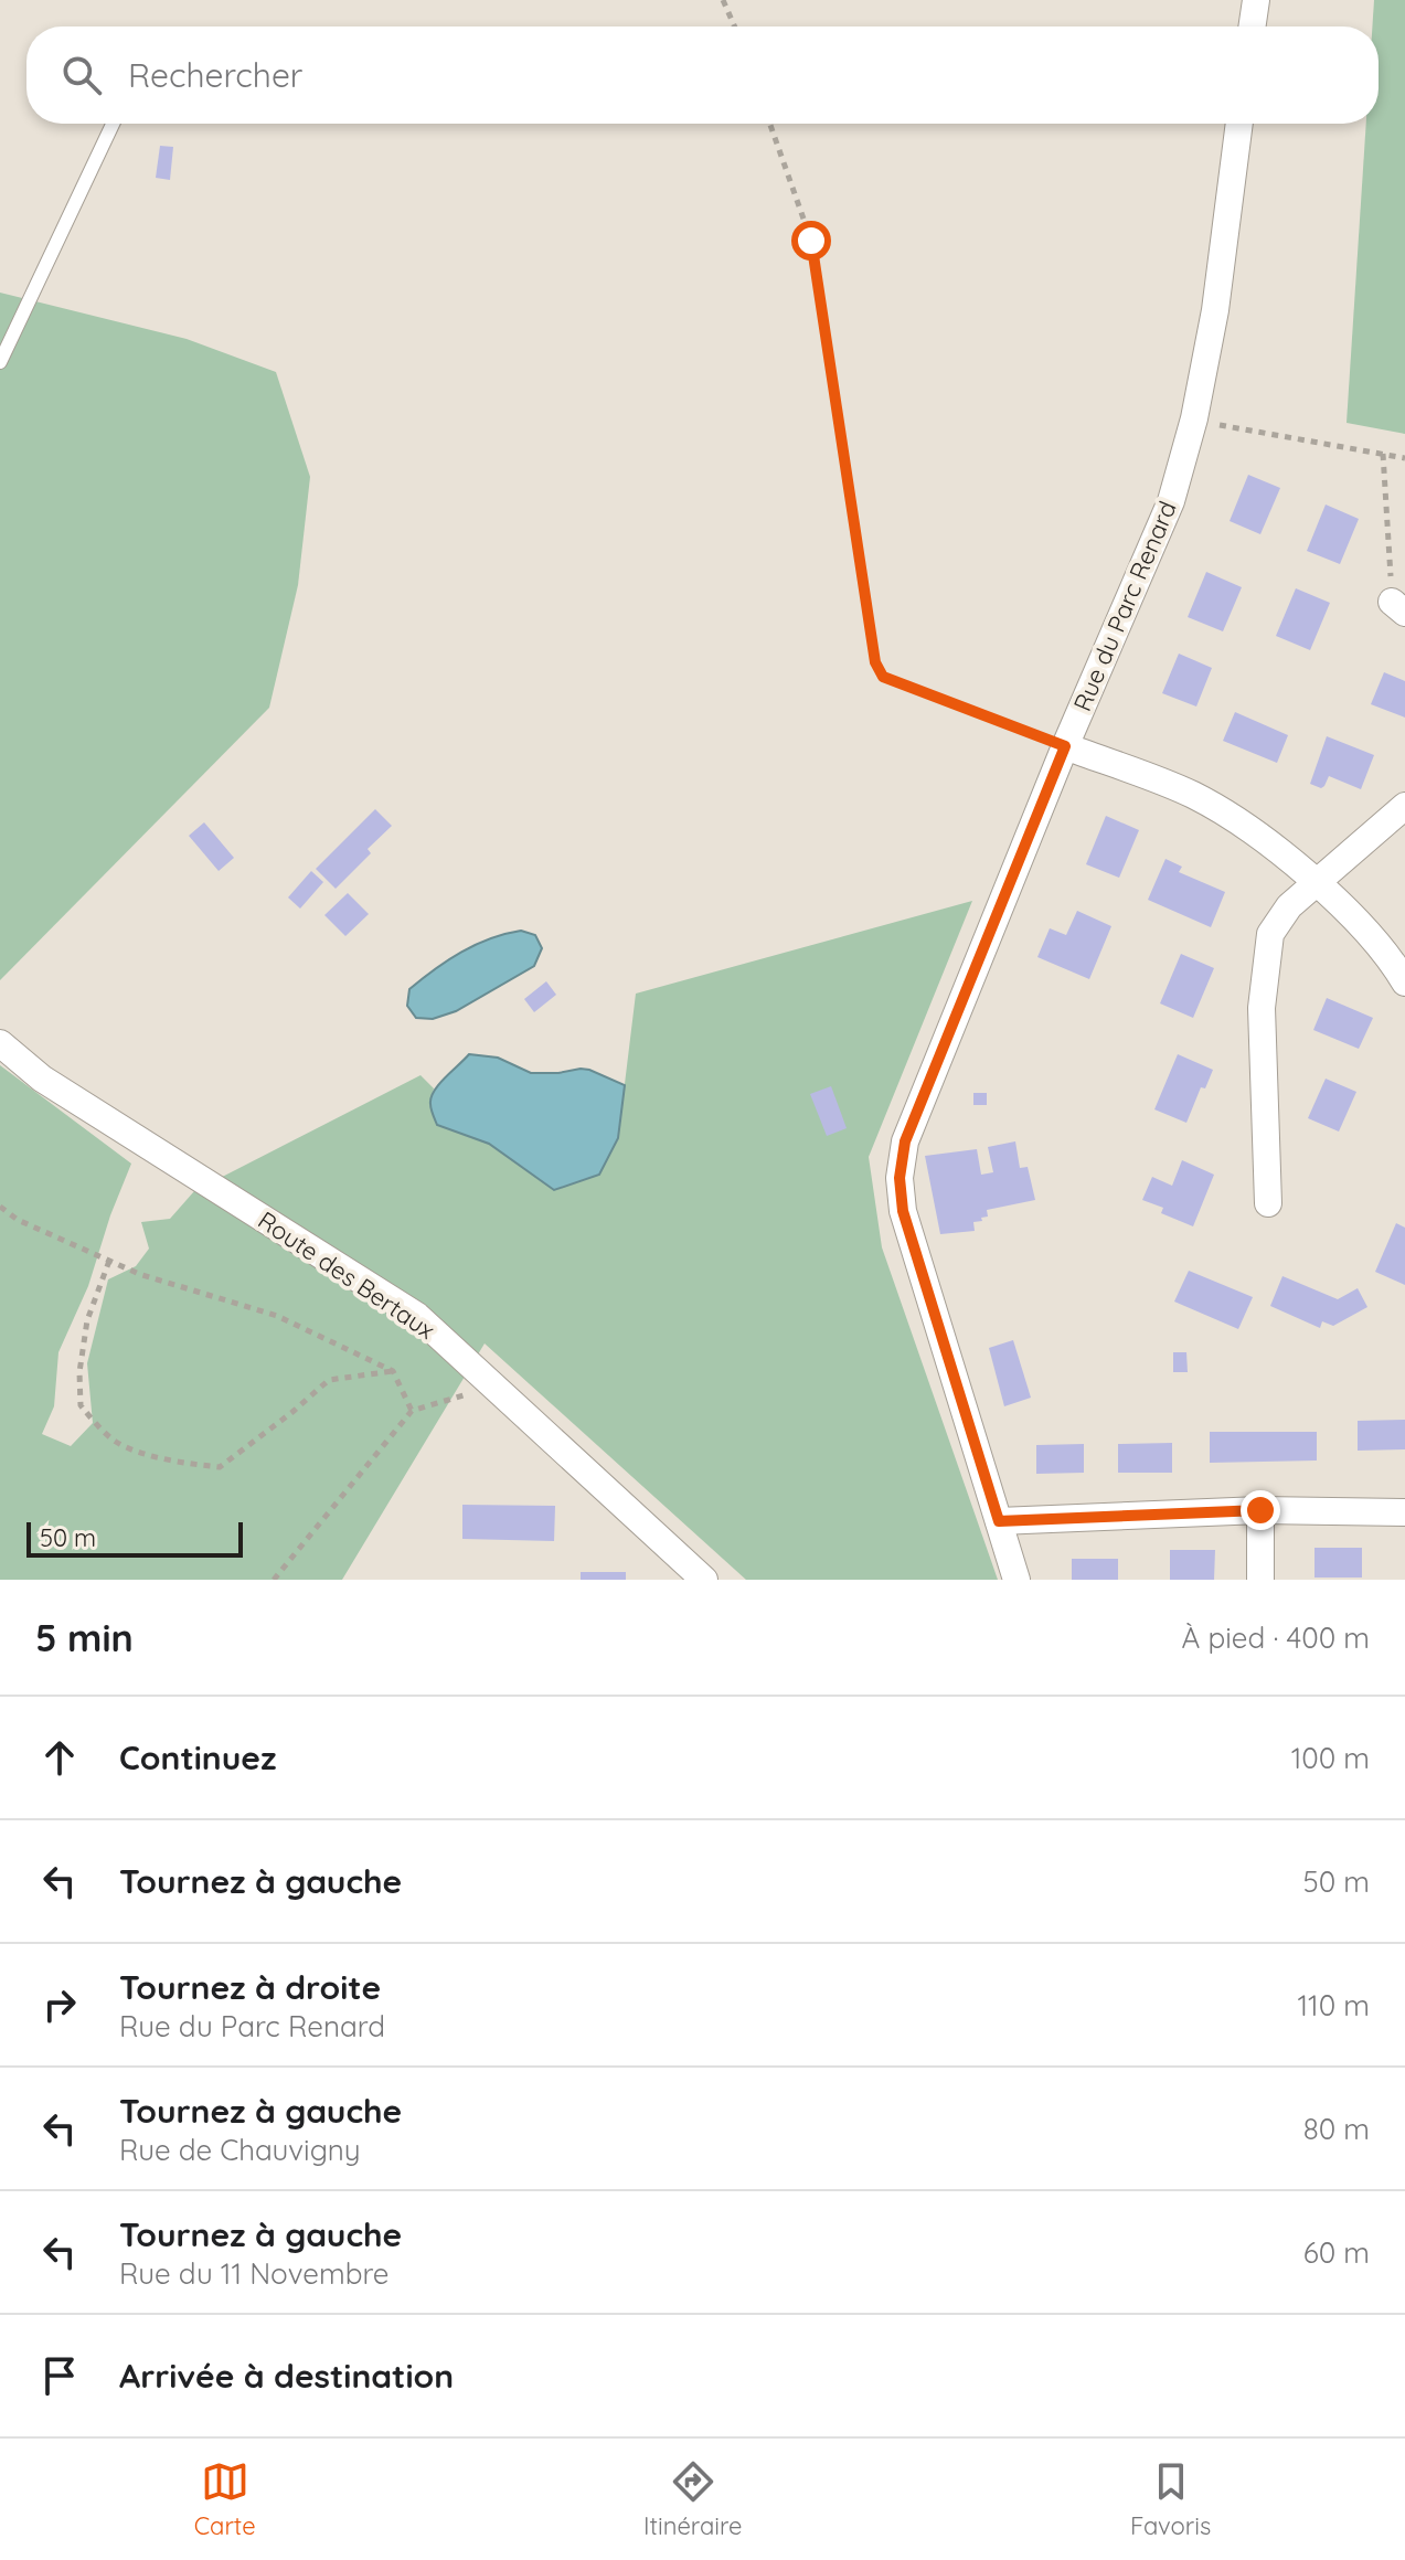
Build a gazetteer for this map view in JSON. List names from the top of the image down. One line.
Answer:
{"streets":{"street":["Rue du Parc Renard","Route des Bertaux"]},"scale_bar":"50 m","page":{"search":"Rechercher","scale":"50 m","heading":["5 min","À pied · 400 m"],"list":[["Continuez","100 m"],["Tournez à gauche","50 m"],["Tournez à droite","Rue du Parc Renard","110 m"],["Tournez à gauche","Rue de Chauvigny","80 m"],["Tournez à gauche","Rue du 11 Novembre","60 m"],"Arrivée à destination"],"nav":["Carte","Itinéraire","Favoris"]}}
